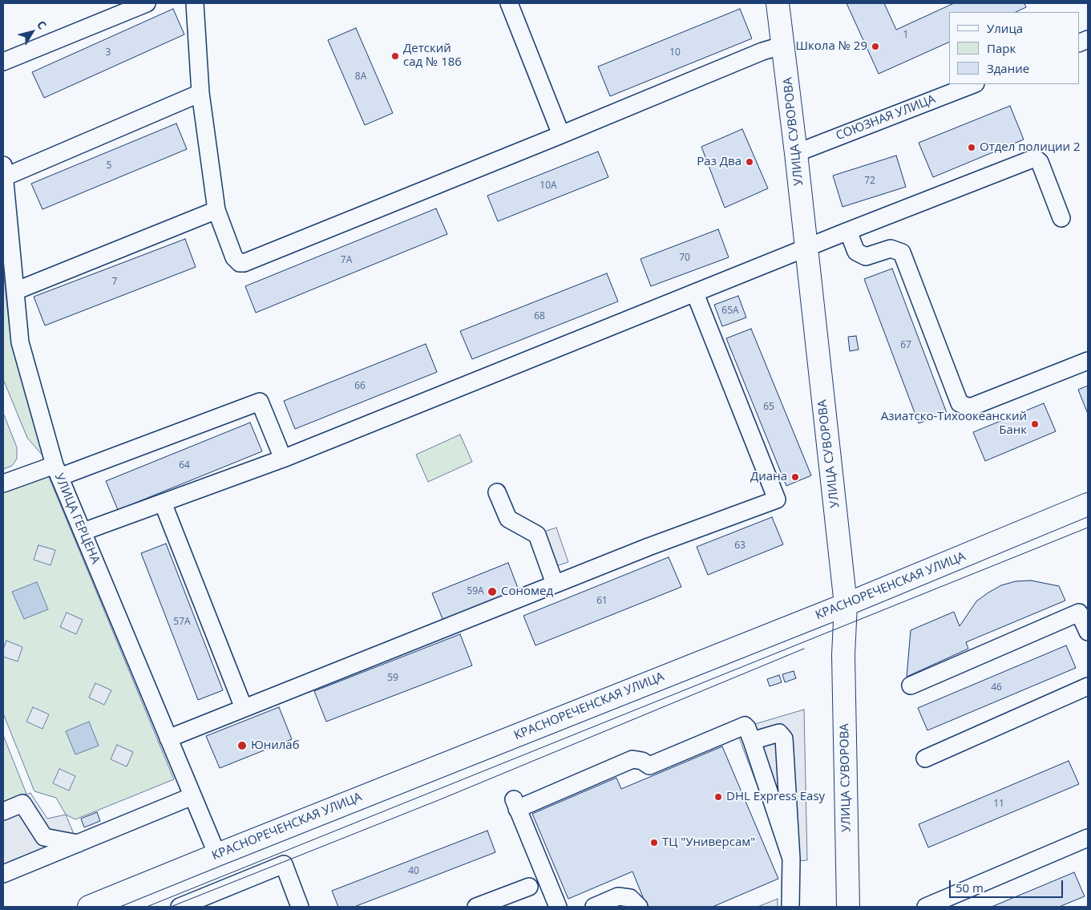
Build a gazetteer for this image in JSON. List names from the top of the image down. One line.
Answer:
{"streets":{"main road":["УЛИЦА СУВОРОВА","КРАСНОРЕЧЕНСКАЯ УЛИЦА"],"street":["СОЮЗНАЯ УЛИЦА","УЛИЦА ГЕРЦЕНА"]},"crossings":[["СОЮЗНАЯ УЛИЦА","УЛИЦА СУВОРОВА"],["УЛИЦА СУВОРОВА","КРАСНОРЕЧЕНСКАЯ УЛИЦА"],["УЛИЦА ГЕРЦЕНА","КРАСНОРЕЧЕНСКАЯ УЛИЦА"]],"places":["Школа № 29","Детский сад № 186","Отдел полиции 2","Раз Два","Азиатско-Тихоокеанский Банк","Диана","Сономед","Юнилаб","DHL Express Easy","ТЦ \"Универсам\""],"house_numbers":["1","3","10","8А","5","72","10А","70","7А","7","65А","68","67","66","65","64","63","59А","61","57А","59","46","11","40"],"legend":["Улица","Парк","Здание"],"scale_bar":"50 m","north":"top right"}
